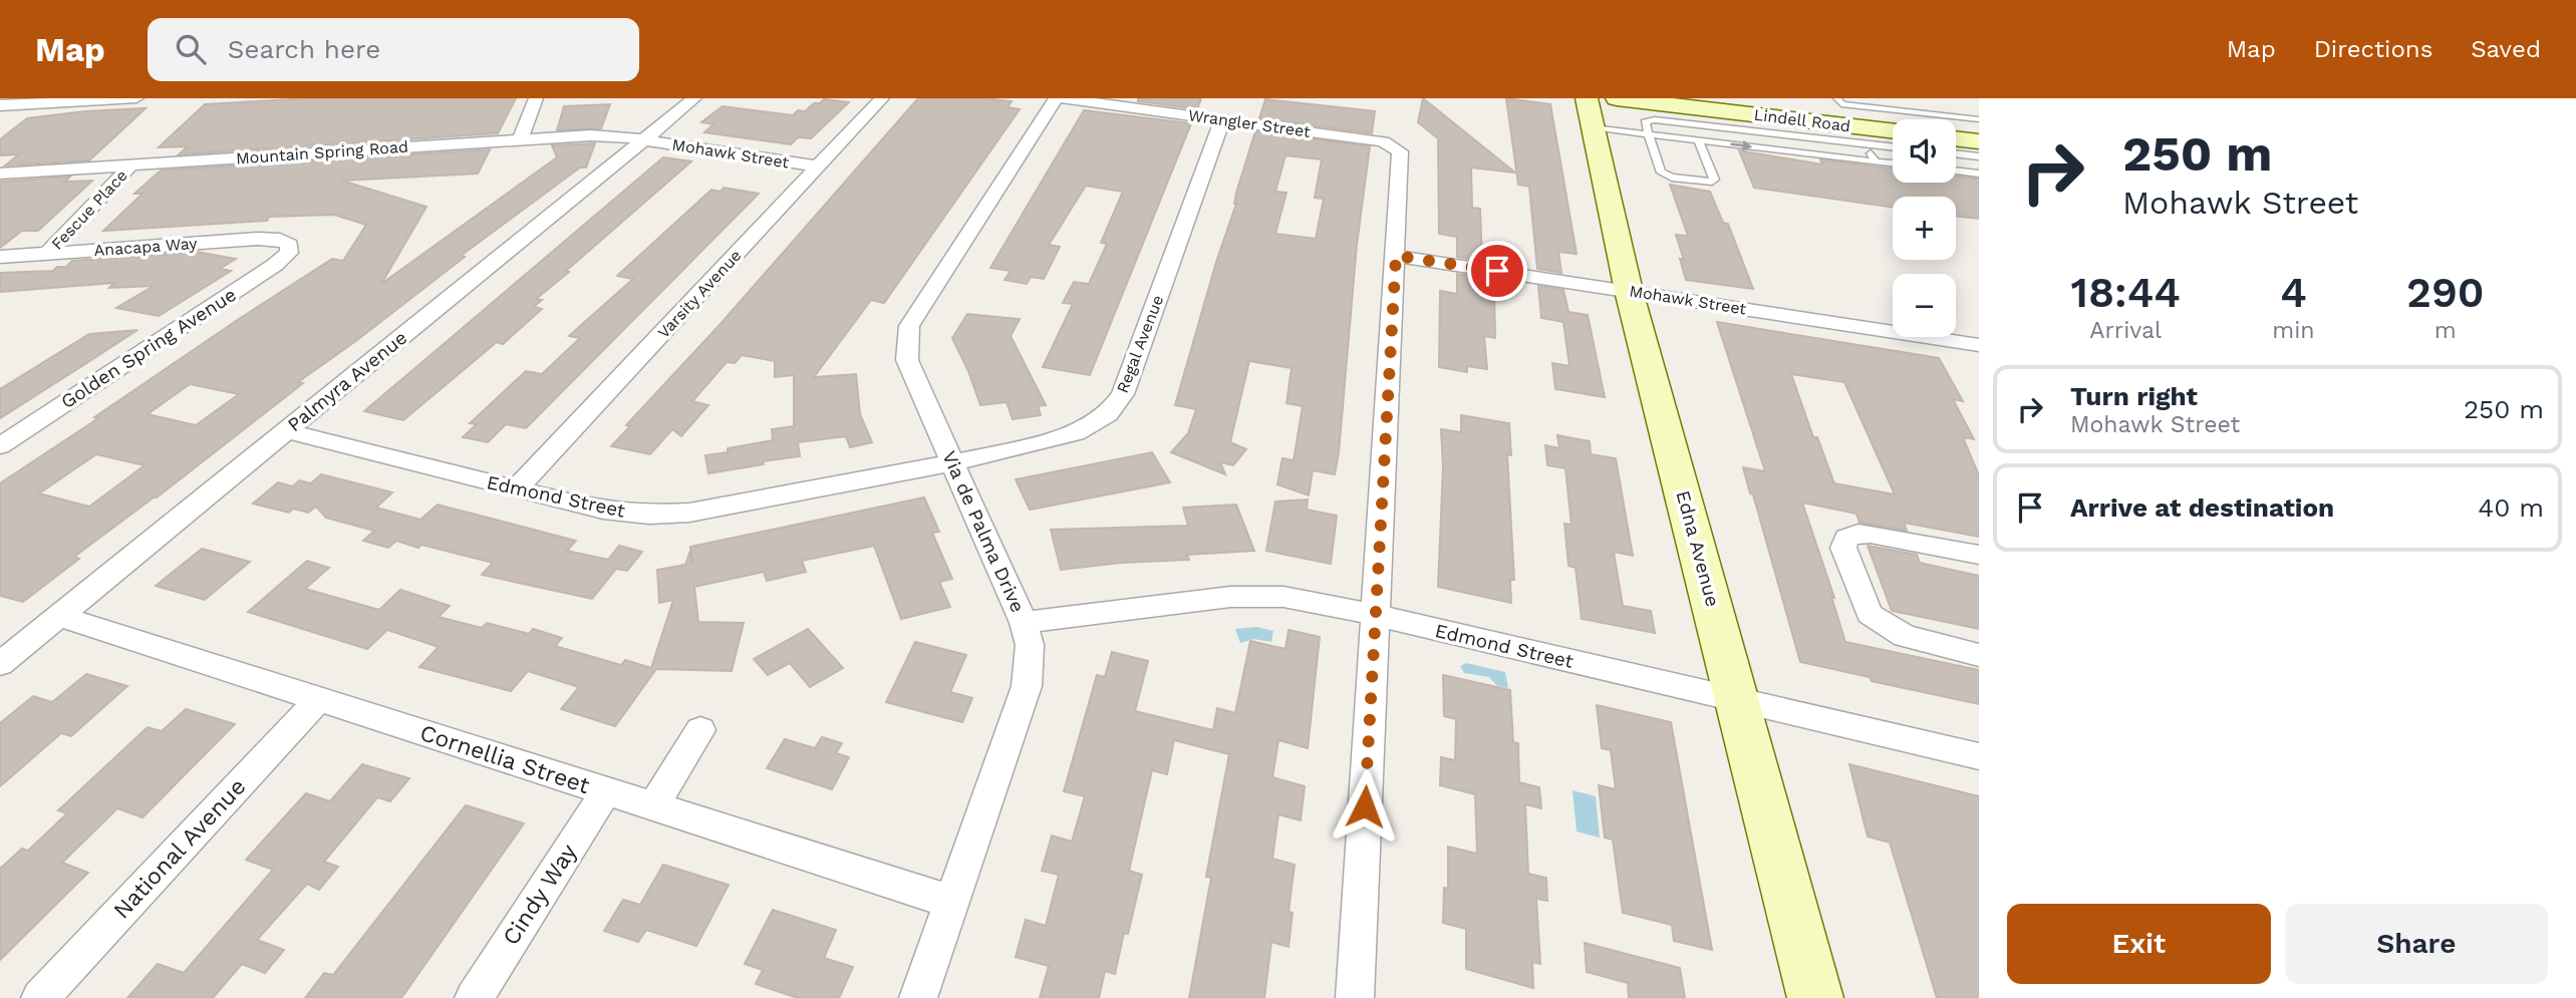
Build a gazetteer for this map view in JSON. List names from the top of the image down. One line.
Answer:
{"streets":{"street":["Lindell Road","Wrangler Street","Mountain Spring Road","Mohawk Street","Fescue Place","Anacapa Way","Varsity Avenue","Regal Avenue","Golden Spring Avenue","Palmyra Avenue","Edmond Street","Via de Palma Drive","Edna Avenue","Cornellia Street","National Avenue","Cindy Way"]},"crossings":[["Wrangler Street","Mohawk Street"],["Wrangler Street","Regal Avenue"],["Mountain Spring Road","Mohawk Street"],["Mountain Spring Road","Fescue Place"],["Mountain Spring Road","Palmyra Avenue"],["Mohawk Street","Varsity Avenue"],["Mohawk Street","Palmyra Avenue"],["Mohawk Street","Edna Avenue"],["Fescue Place","Anacapa Way"],["Anacapa Way","Golden Spring Avenue"],["Varsity Avenue","Edmond Street"],["Regal Avenue","Edmond Street"],["Regal Avenue","Via de Palma Drive"],["Palmyra Avenue","Edmond Street"],["Palmyra Avenue","Cornellia Street"],["Edmond Street","Via de Palma Drive"],["Edmond Street","Edna Avenue"],["Via de Palma Drive","Cornellia Street"],["Cornellia Street","National Avenue"],["Cornellia Street","Cindy Way"]],"page":{"header":"Map","search":"Search here","nav":["Map","Directions","Saved"],"turn":["250 m","Mohawk Street"],"map_buttons":["+","−"],"eta":["18:44","Arrival","4","min","290","m"],"list":[{"name":"Turn right","note":"Mohawk Street","value":"250 m"},{"name":"Arrive at destination","value":"40 m"}],"buttons":["Exit","Share"]}}
